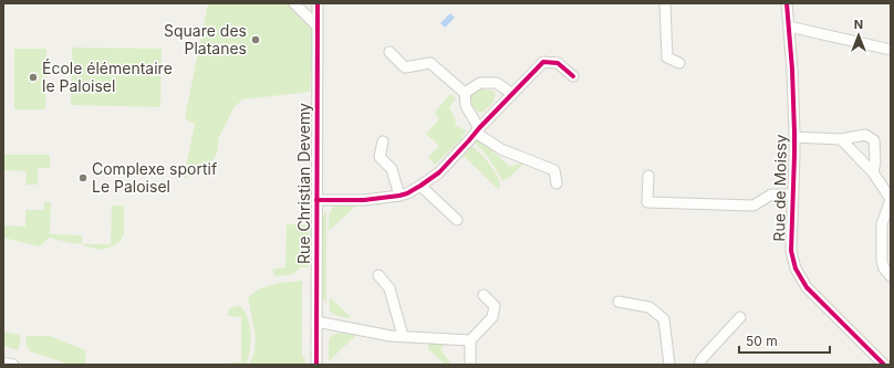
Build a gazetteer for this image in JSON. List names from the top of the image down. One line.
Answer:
{"streets":{"street":["Rue Christian Devemy","Rue de Moissy"]},"places":["Square des Platanes","École élémentaire le Paloisel","Complexe sportif Le Paloisel"],"scale_bar":"50 m","north":"top"}
